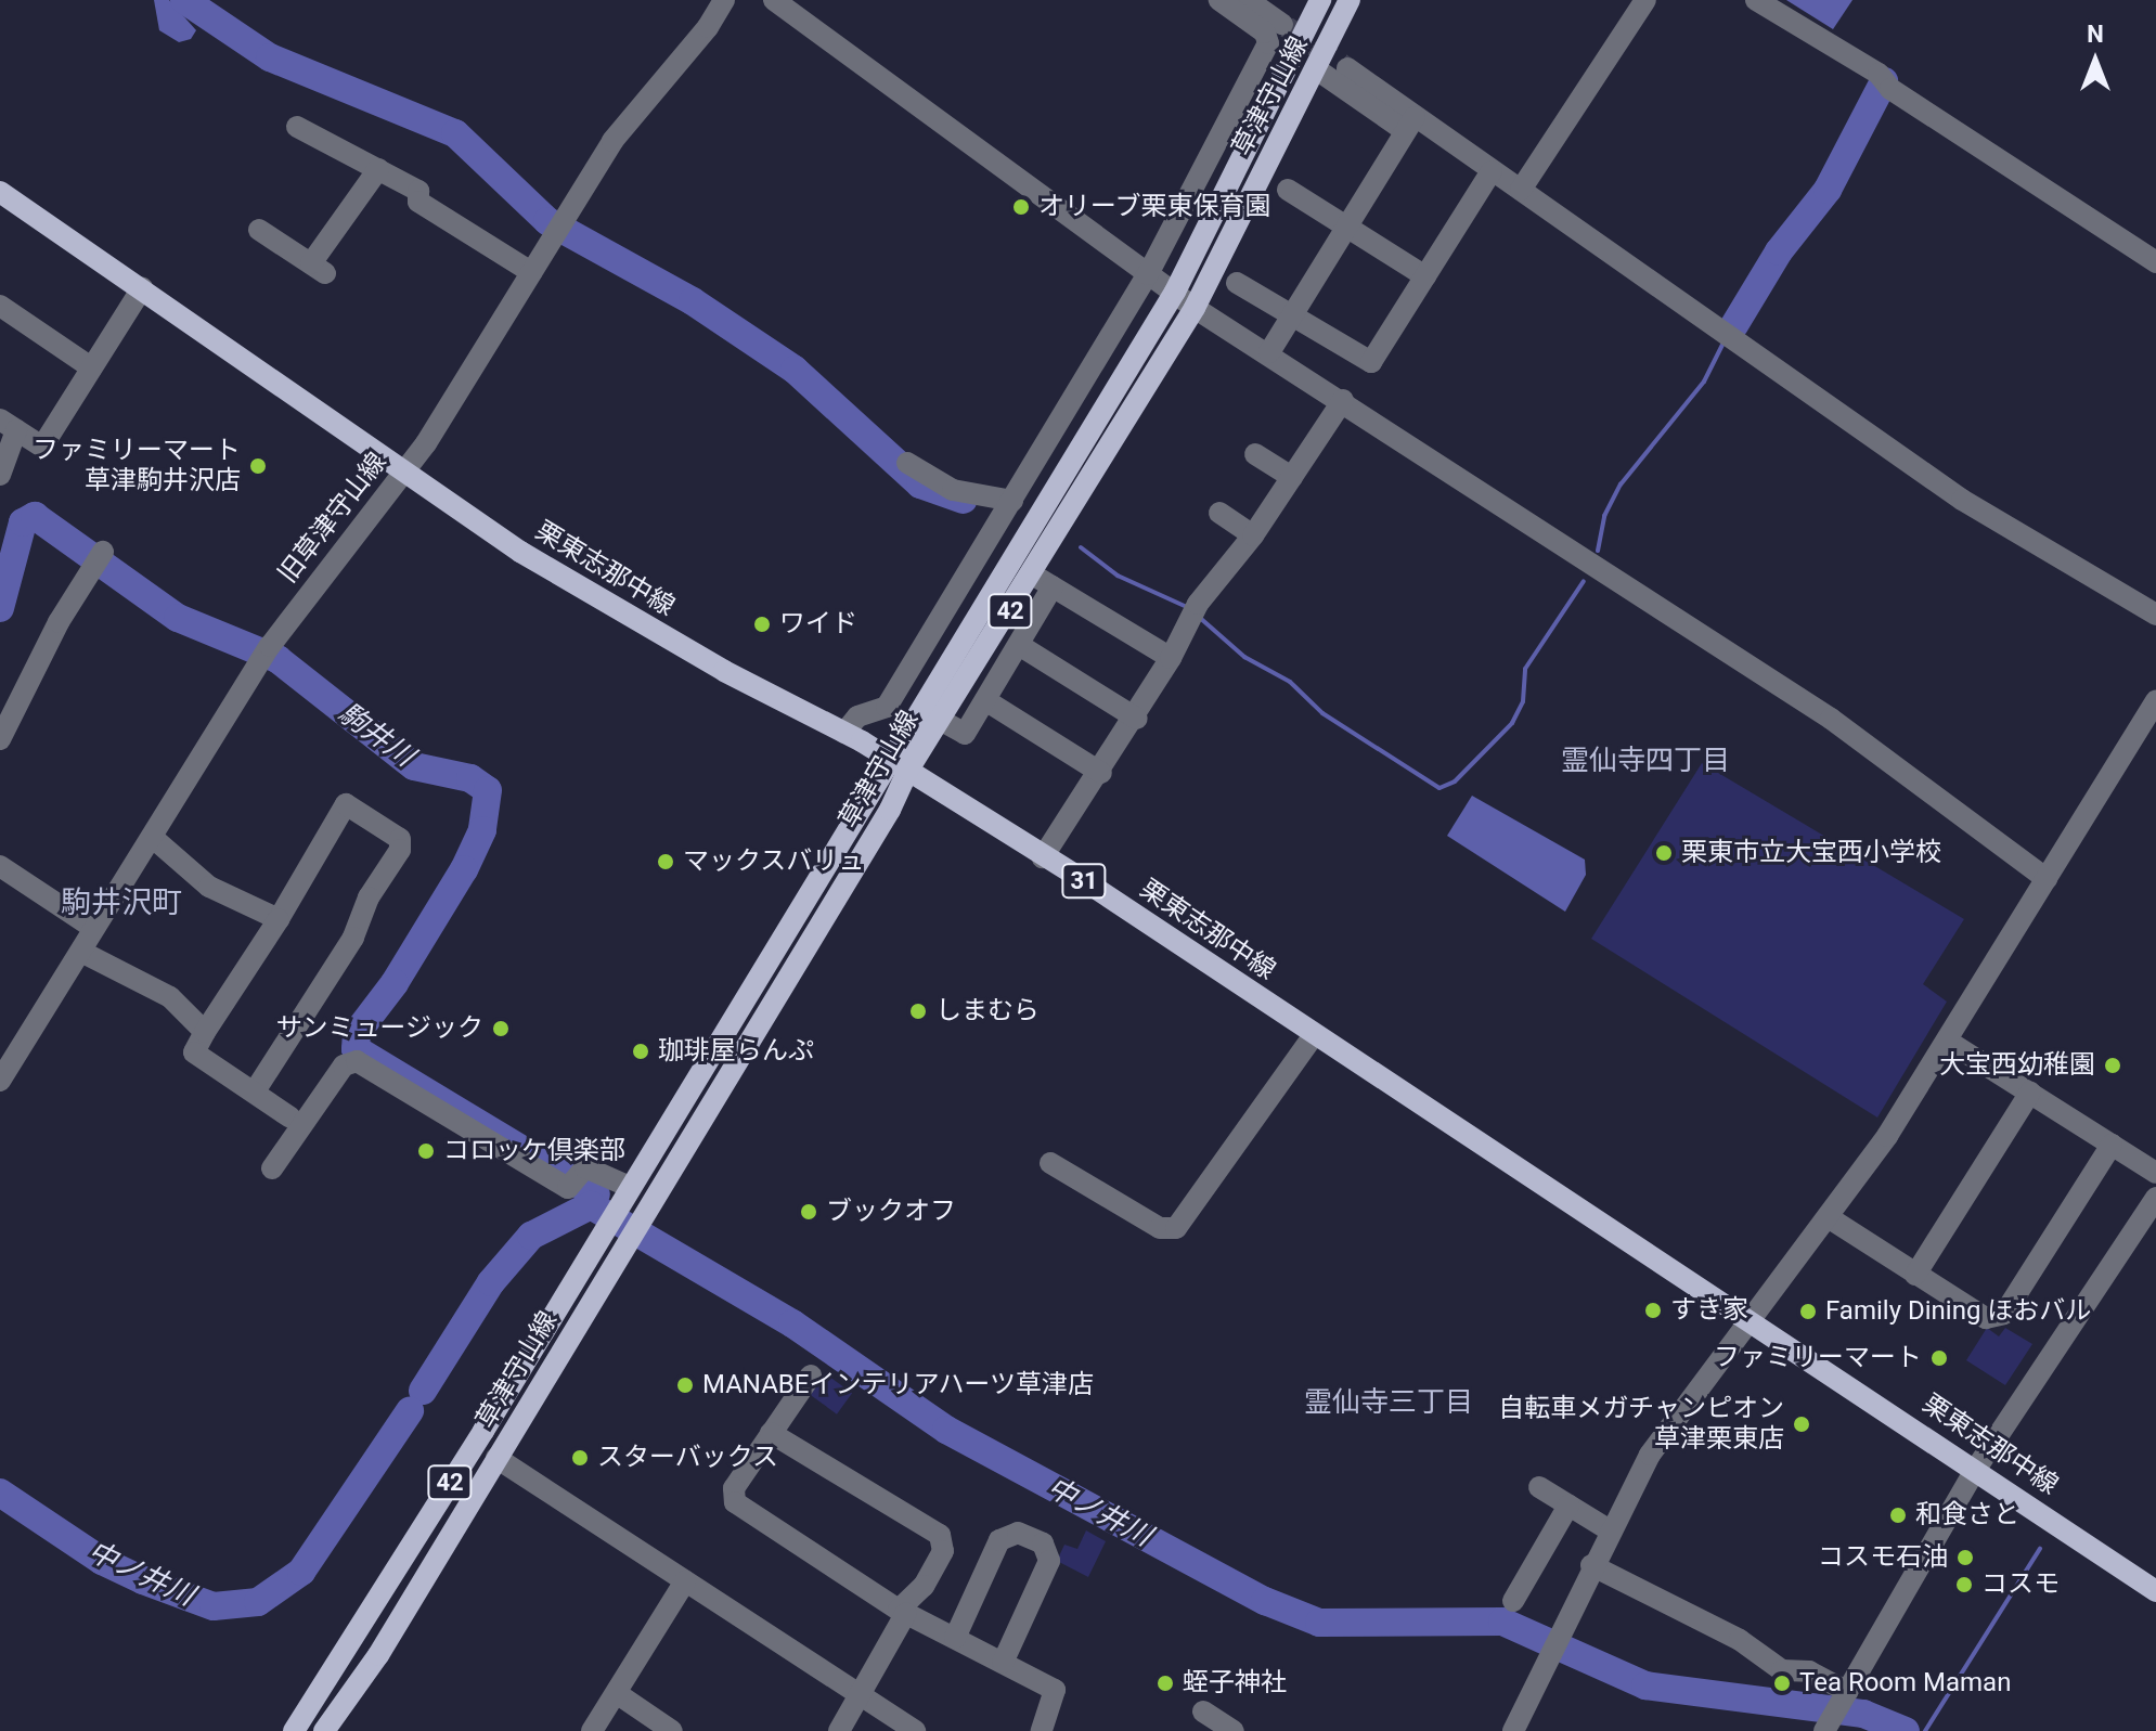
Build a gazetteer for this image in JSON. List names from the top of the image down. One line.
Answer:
{"streets":{"main road":["草津守山線","栗東志那中線","42","31"],"street":["旧草津守山線"]},"crossings":[["草津守山線","栗東志那中線"],["旧草津守山線","栗東志那中線"]],"districts":["霊仙寺四丁目","駒井沢町","霊仙寺三丁目"],"water":["駒井川","中ノ井川"],"places":["オリーブ栗東保育園","ファミリーマート 草津駒井沢店","ワイド","栗東市立大宝西小学校","マックスバリュ","しまむら","サンミュージック","珈琲屋らんぷ","大宝西幼稚園","コロッケ倶楽部","ブックオフ","すき家","Family Dining ほおバル","ファミリーマート","MANABEインテリアハーツ草津店","自転車メガチャンピオン 草津栗東店","スターバックス","和食さと","コスモ石油","コスモ","蛭子神社","Tea Room Maman"],"north":"top"}
